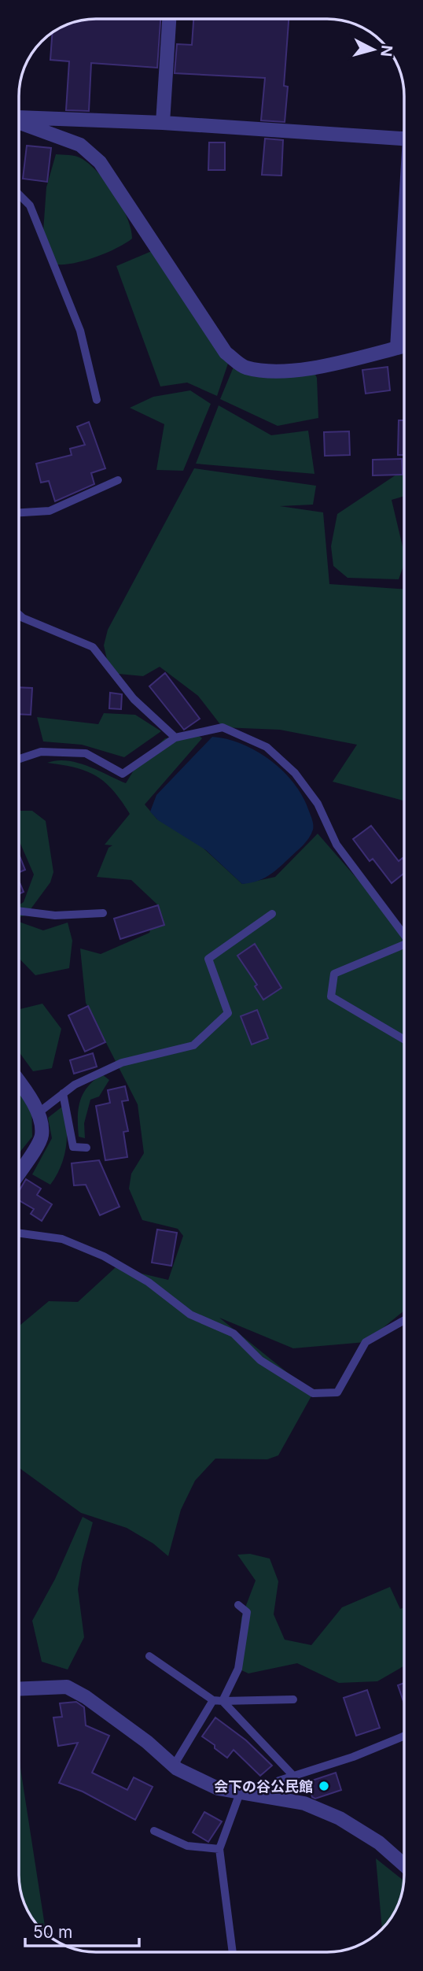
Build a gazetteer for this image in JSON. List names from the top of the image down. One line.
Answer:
{"places":["会下の谷公民館"],"scale_bar":"50 m","north":"right"}
